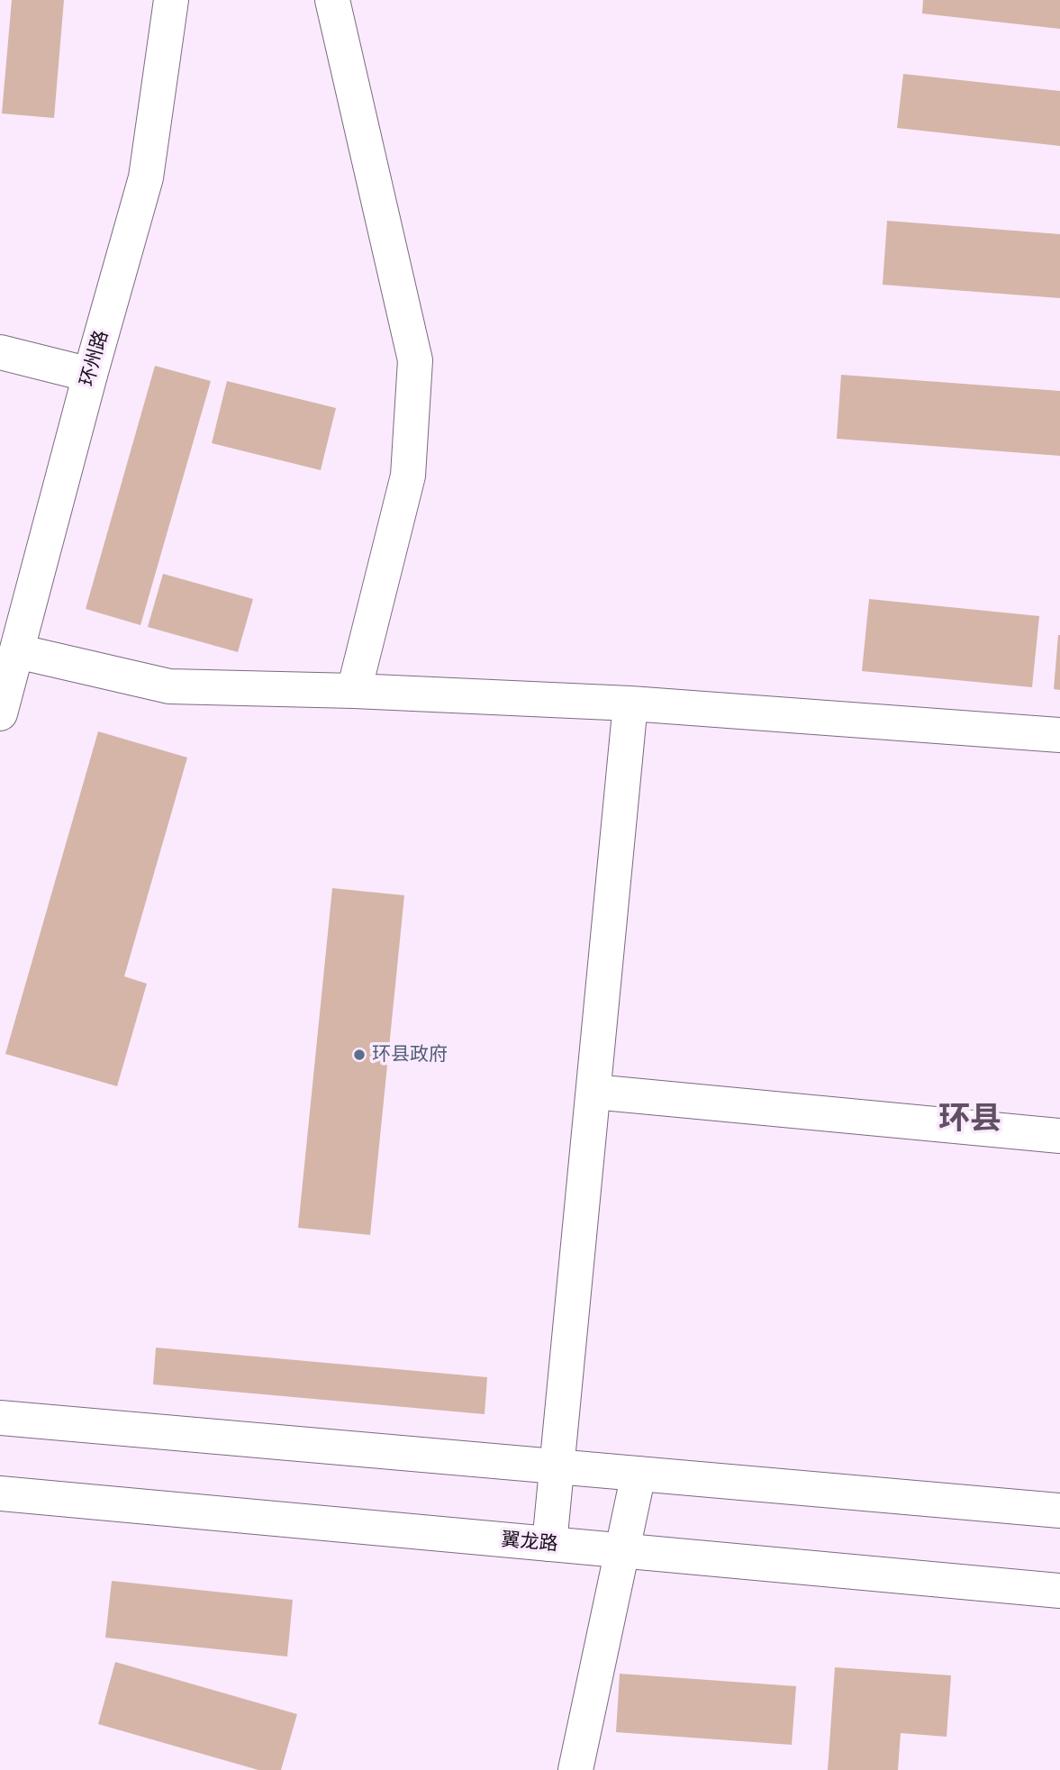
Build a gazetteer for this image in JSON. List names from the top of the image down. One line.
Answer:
{"streets":{"street":["环州路","翼龙路"]},"districts":["环县"],"places":["环县政府"]}
